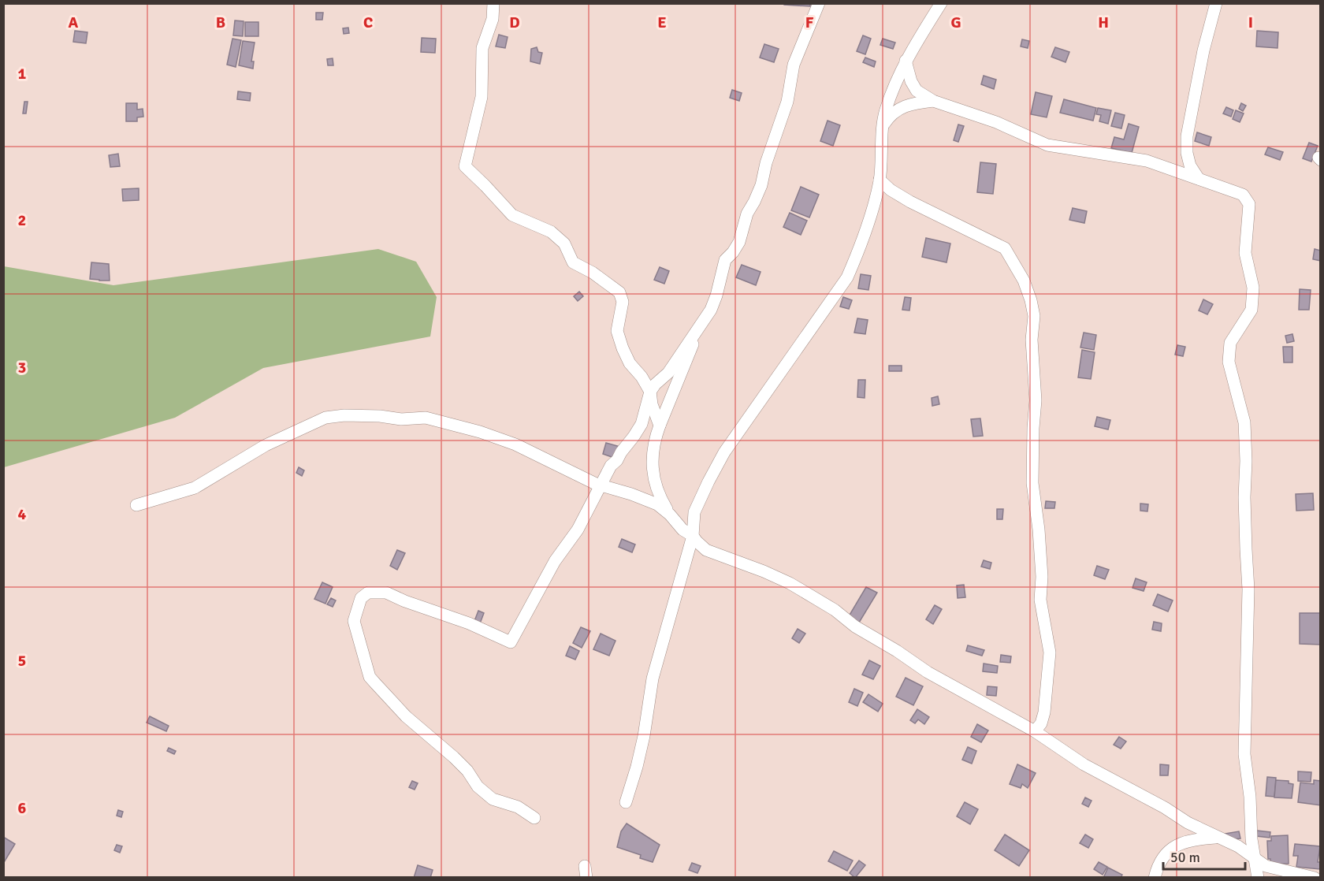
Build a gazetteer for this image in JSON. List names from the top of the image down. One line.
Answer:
{"scale_bar":"50 m","grid":{"columns":["A","B","C","D","E","F","G","H","I"],"rows":["1","2","3","4","5","6"]}}
